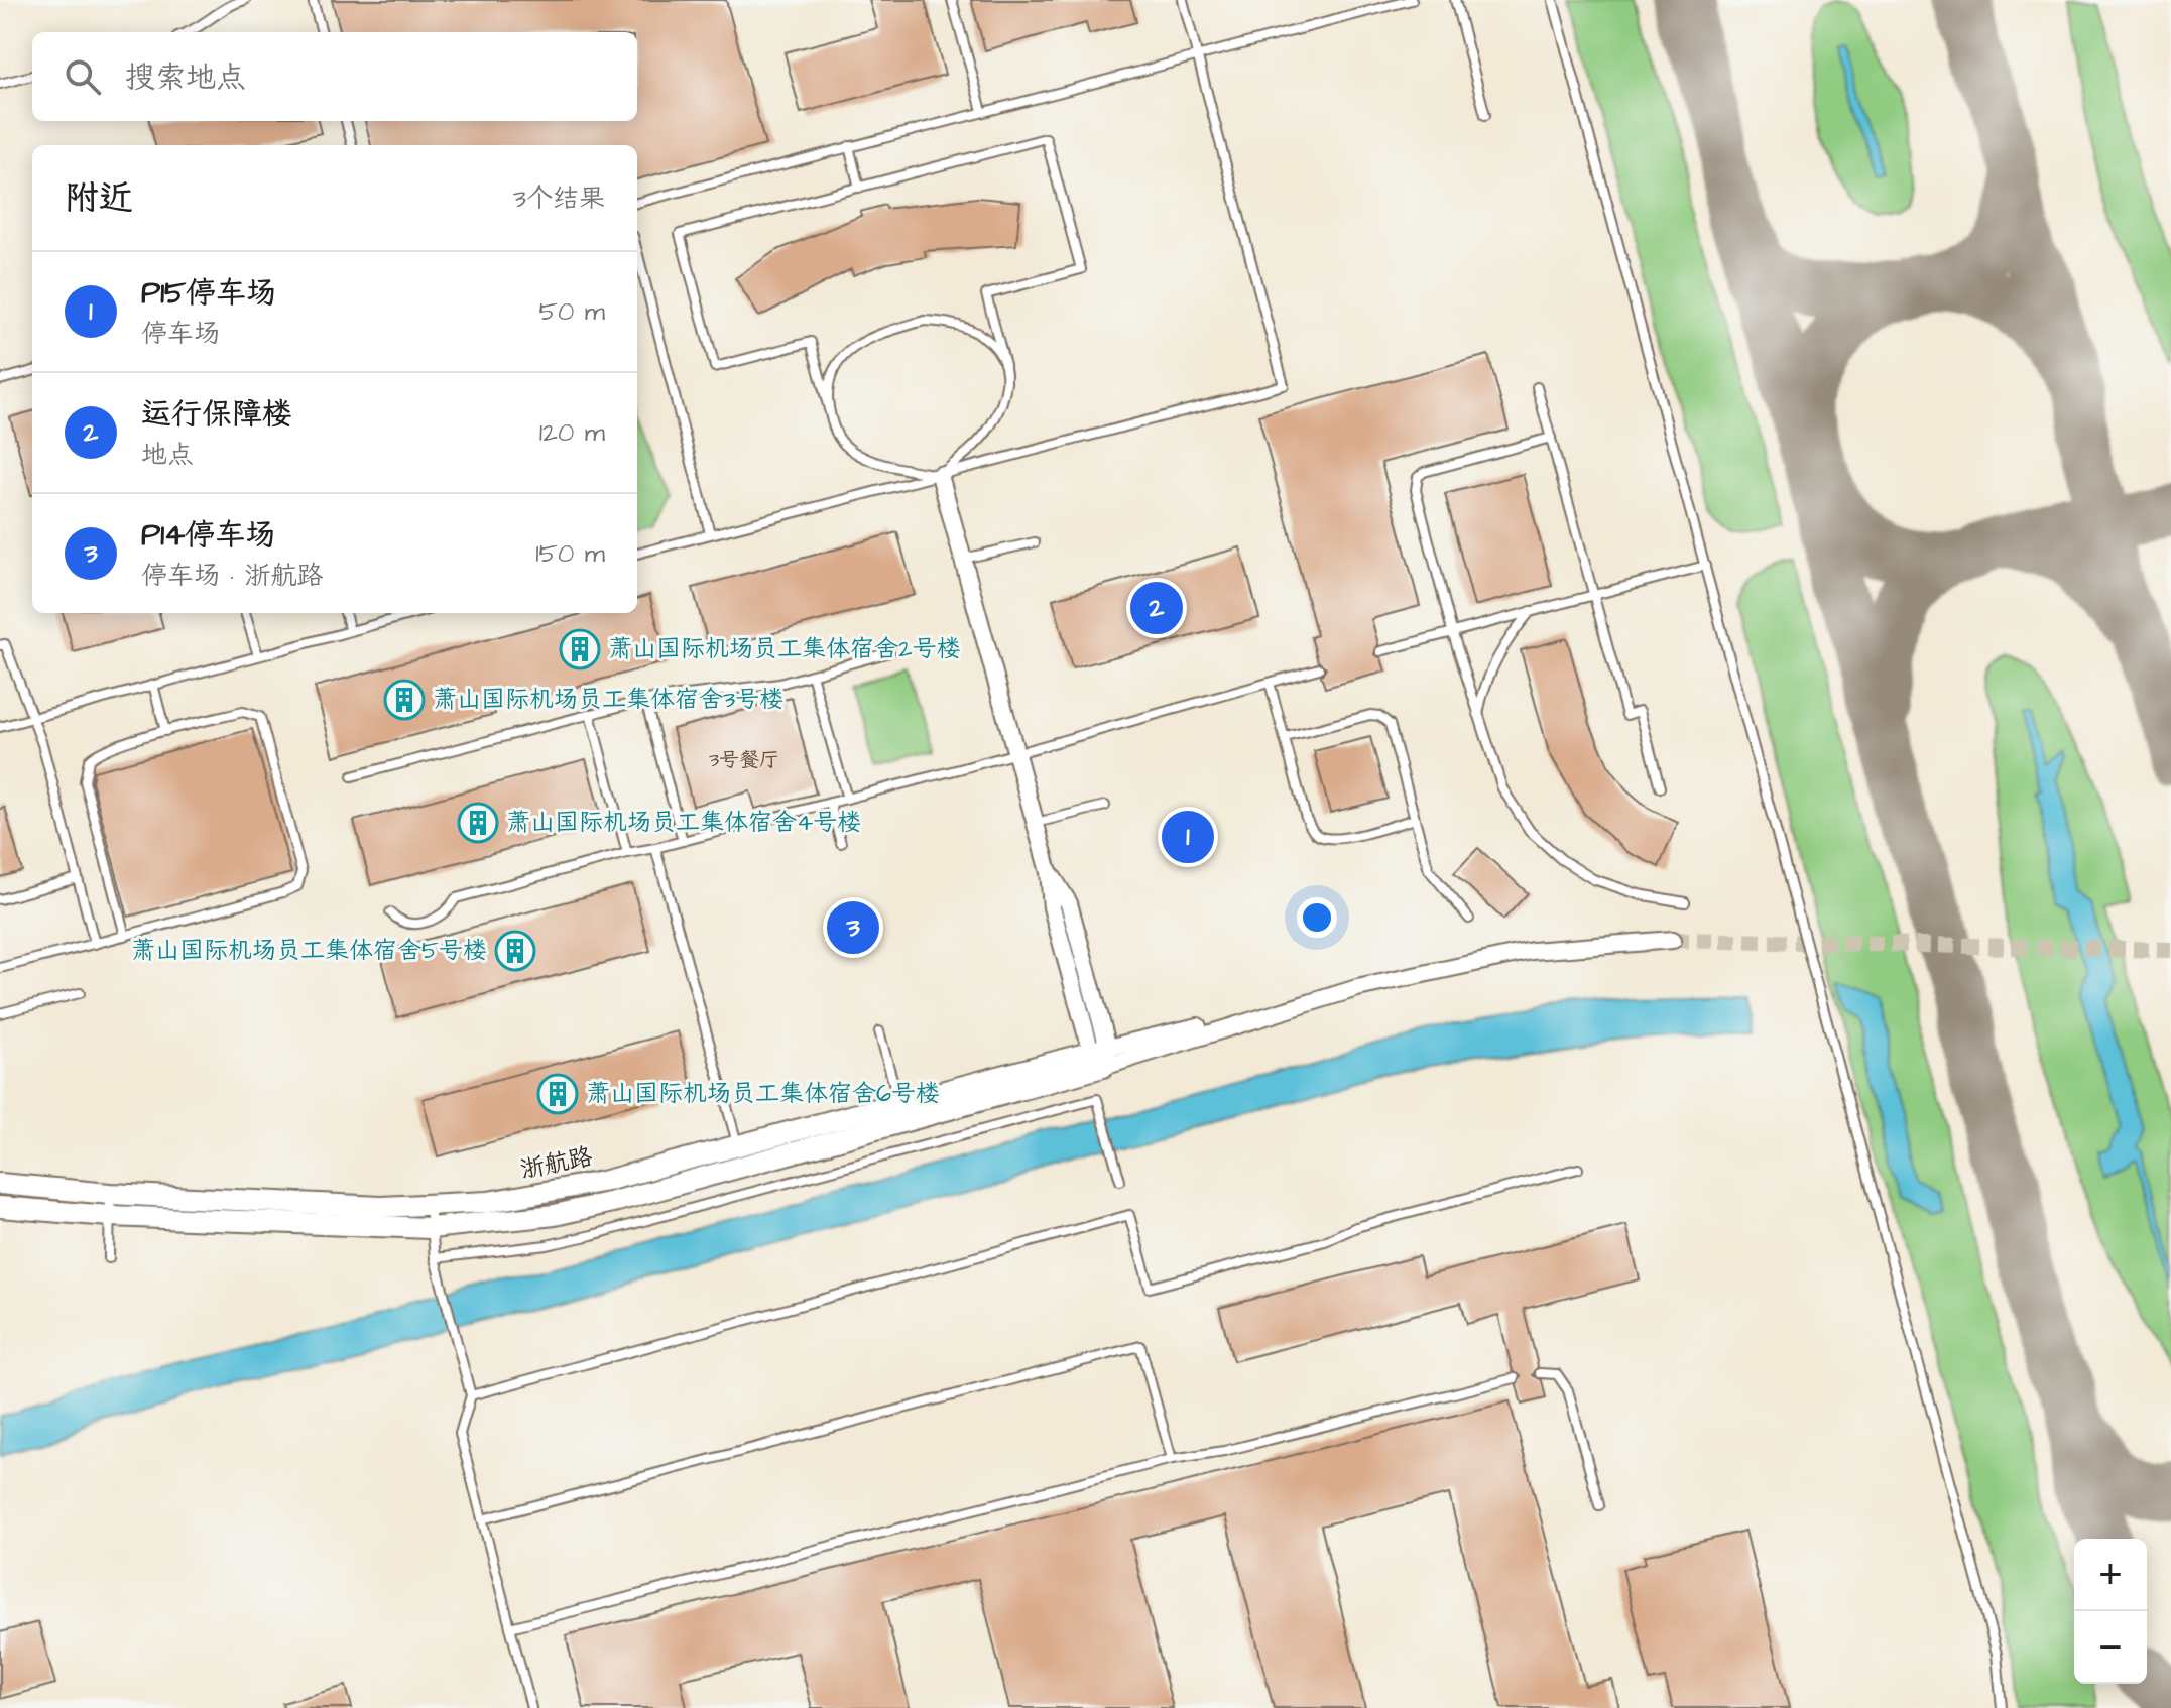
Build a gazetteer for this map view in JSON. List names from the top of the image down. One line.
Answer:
{"streets":{"street":["浙航路"]},"places":{"building":["萧山国际机场员工集体宿舍2号楼","萧山国际机场员工集体宿舍3号楼","萧山国际机场员工集体宿舍4号楼","萧山国际机场员工集体宿舍5号楼","萧山国际机场员工集体宿舍6号楼"]},"house_numbers":["3号餐厅"],"page":{"search":"搜索地点","heading":["附近","3个结果"],"list":[{"mark":"1","name":"P15停车场","note":"停车场","value":"50 m"},{"mark":"2","name":"运行保障楼","note":"地点","value":"120 m"},{"mark":"3","name":"P14停车场","note":"停车场 · 浙航路","value":"150 m"}],"pins":["2","1","3"],"map_buttons":["+","−"]}}
